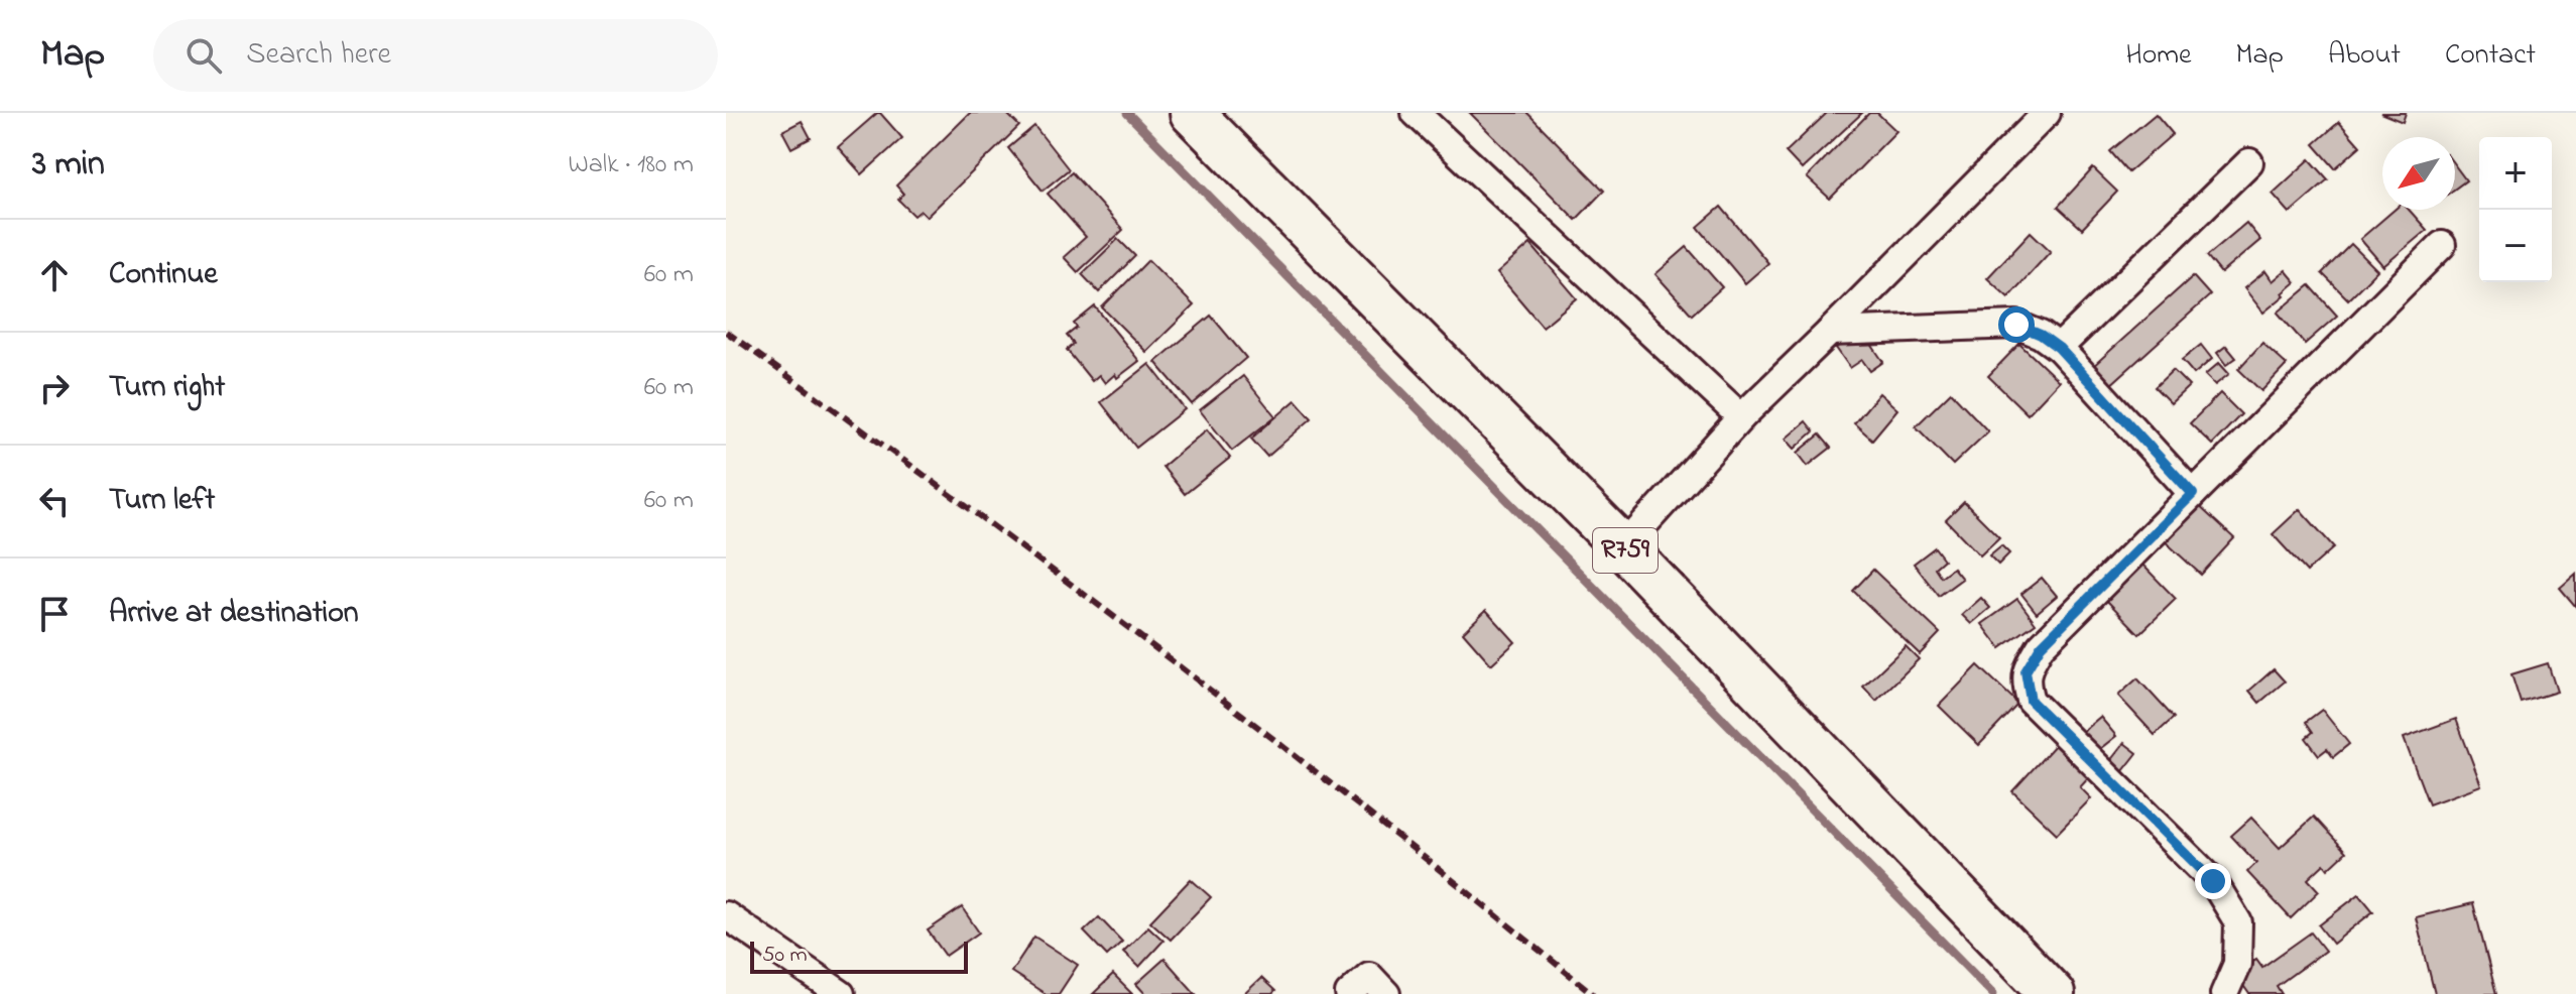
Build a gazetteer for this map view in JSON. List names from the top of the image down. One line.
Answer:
{"streets":{"main road":["R759"]},"scale_bar":"50 m","north":"bottom left","page":{"header":"Map","search":"Search here","nav":["Home","Map","About","Contact"],"heading":["3 min","Walk · 180 m"],"map_buttons":["+","−"],"list":[["Continue","60 m"],["Turn right","60 m"],["Turn left","60 m"],"Arrive at destination"],"scale":"50 m"}}
